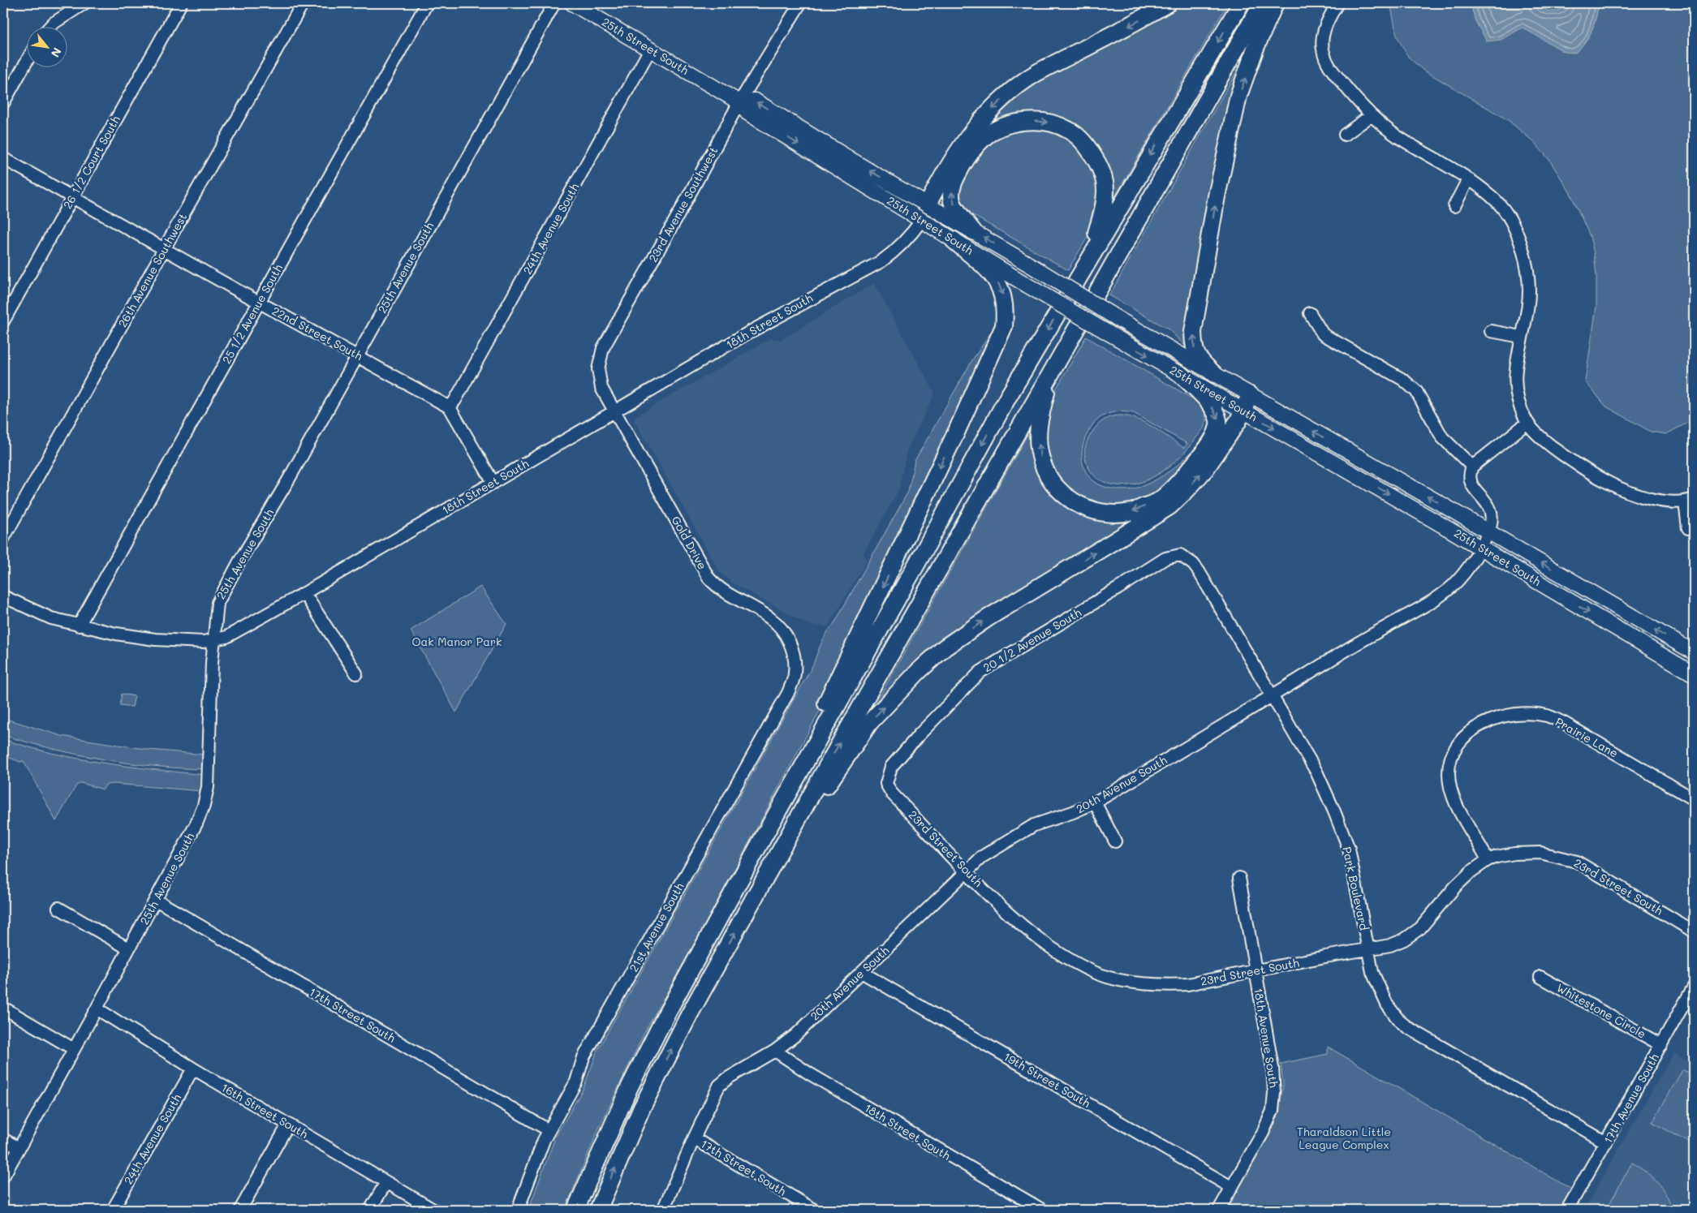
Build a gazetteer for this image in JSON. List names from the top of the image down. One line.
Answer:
{"streets":{"main road":["25th Street South","18th Street South"],"street":["26 1/2 Court South","23rd Avenue Southwest","24th Avenue South","25th Avenue South","26th Avenue Southwest","25 1/2 Avenue South","22nd Street South","Gold Drive","20 1/2 Avenue South","Prairie Lane","20th Avenue South","23rd Street South","Park Boulevard","21st Avenue South","Whitestone Circle","17th Street South","18th Avenue South","19th Street South","17th Avenue South","16th Street South"]},"crossings":[["25th Street South","23rd Avenue Southwest"],["25th Street South","24th Avenue South"],["25th Street South","18th Street South"],["25th Street South","20th Avenue South"],["26 1/2 Court South","22nd Street South"],["23rd Avenue Southwest","18th Street South"],["23rd Avenue Southwest","Gold Drive"],["24th Avenue South","22nd Street South"],["24th Avenue South","16th Street South"],["25th Avenue South","18th Street South"],["25th Avenue South","22nd Street South"],["25th Avenue South","17th Street South"],["25th Avenue South","16th Street South"],["26th Avenue Southwest","22nd Street South"],["25 1/2 Avenue South","18th Street South"],["25 1/2 Avenue South","22nd Street South"],["18th Street South","Gold Drive"],["18th Street South","20th Avenue South"],["Gold Drive","21st Avenue South"],["20 1/2 Avenue South","23rd Street South"],["20 1/2 Avenue South","Park Boulevard"],["Prairie Lane","23rd Street South"],["20th Avenue South","23rd Street South"],["20th Avenue South","Park Boulevard"],["20th Avenue South","17th Street South"],["20th Avenue South","19th Street South"],["23rd Street South","Park Boulevard"],["23rd Street South","18th Avenue South"],["Park Boulevard","17th Avenue South"],["21st Avenue South","17th Street South"],["Whitestone Circle","17th Avenue South"],["18th Avenue South","19th Street South"]],"parks":["Oak Manor Park","Tharaldson Little League Complex"],"north":"bottom right"}
